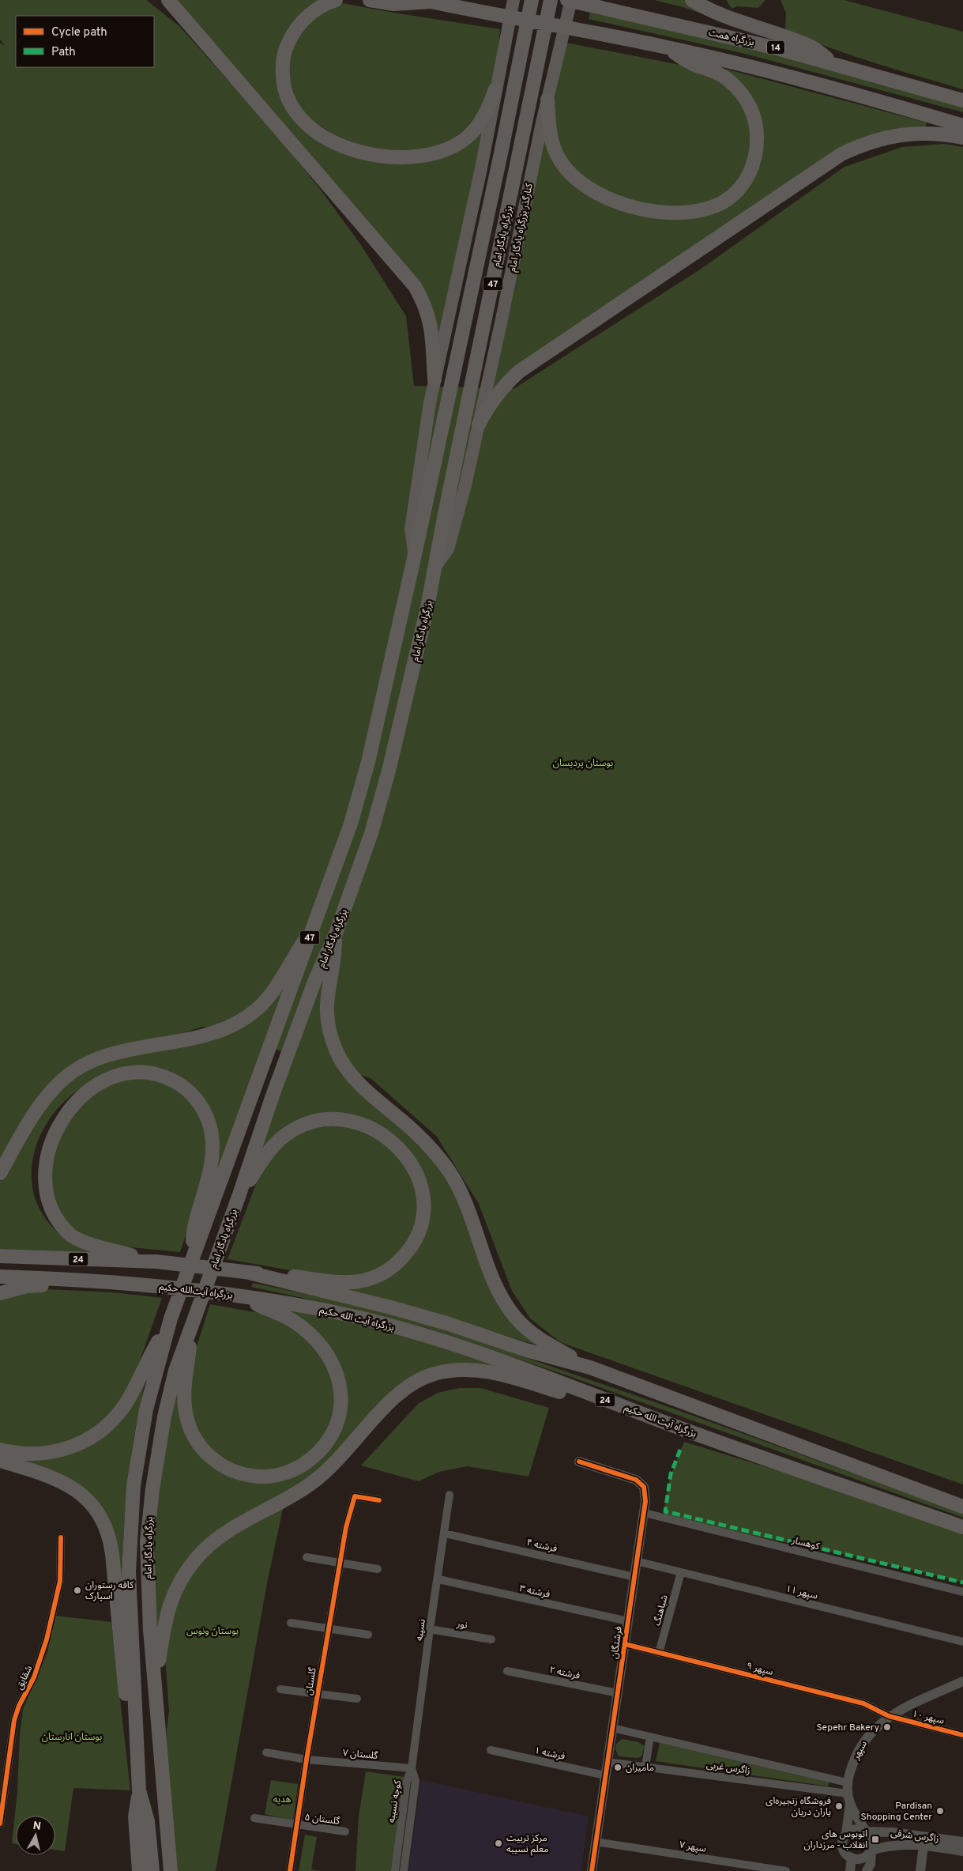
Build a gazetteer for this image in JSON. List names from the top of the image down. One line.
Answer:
{"streets":{"highway":["بزرگراه همت","14","بزرگراه یادگار امام","47","24","بزرگراه آیت‌الله حکیم","بزرگراه آیت الله حکیم"],"main road":["کنارگذر بزرگراه یادگار امام"],"street":["کوهسار","فرشته ۴","فرشته ۳","سپهر ۱۱","شباهنگ","نور","نسیبه","فرشتگان","سپهر ۹","فرشته ۲","شقایق","گلستان","سپهر ۱۰","سپهر","فرشته ۱","گلستان ۷","زاگرس غربی","کوچه نسیبه","گلستان ۵","زاگرس شرقی","سپهر ۷"]},"crossings":[["کنارگذر بزرگراه یادگار امام","بزرگراه یادگار امام"],["24","بزرگراه آیت‌الله حکیم"],["24","بزرگراه آیت الله حکیم"],["بزرگراه آیت‌الله حکیم","بزرگراه آیت الله حکیم"],["کوهسار","فرشتگان"],["فرشته ۴","نسیبه"],["فرشته ۴","فرشتگان"],["فرشته ۳","نسیبه"],["فرشته ۳","فرشتگان"],["سپهر ۱۱","شباهنگ"],["سپهر ۱۱","فرشتگان"],["شباهنگ","سپهر ۹"],["نور","نسیبه"],["نسیبه","گلستان ۷"],["نسیبه","کوچه نسیبه"],["فرشتگان","سپهر ۹"],["فرشتگان","فرشته ۲"],["فرشتگان","فرشته ۱"],["فرشتگان","زاگرس غربی"],["فرشتگان","سپهر ۷"],["سپهر ۹","سپهر ۱۰"],["سپهر ۹","سپهر"],["گلستان","گلستان ۷"],["گلستان","گلستان ۵"],["سپهر ۱۰","سپهر"],["سپهر","زاگرس غربی"],["گلستان ۷","کوچه نسیبه"]],"parks":["بوستان پردیسان","بوستان ونوس","بوستان انارستان","هدیه"],"places":{"other":["کافه رستوران اسپارک","Sepehr Bakery","مامیران","فروشگاه زنجیره‌ای یاران دریان","Pardisan Shopping Center","مرکز تربیت معلم نسیبه"],"transit":["اتوبوس های انقلاب - مرزداران"]},"legend":["Cycle path","Path"],"north":"top"}
